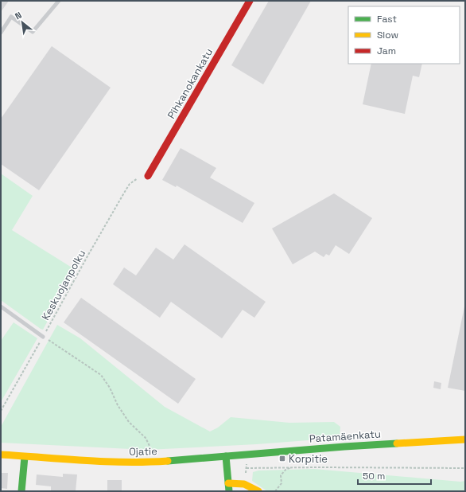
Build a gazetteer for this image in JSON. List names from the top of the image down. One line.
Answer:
{"streets":{"street":["Pihkanokankatu","Patamäenkatu","Ojatie"],"path":["Keskuojanpolku"]},"crossings":[["Pihkanokankatu","Keskuojanpolku"],["Patamäenkatu","Ojatie"]],"places":{"transit":["Korpitie"]},"legend":["Fast","Slow","Jam"],"scale_bar":"50 m","north":"top left"}
